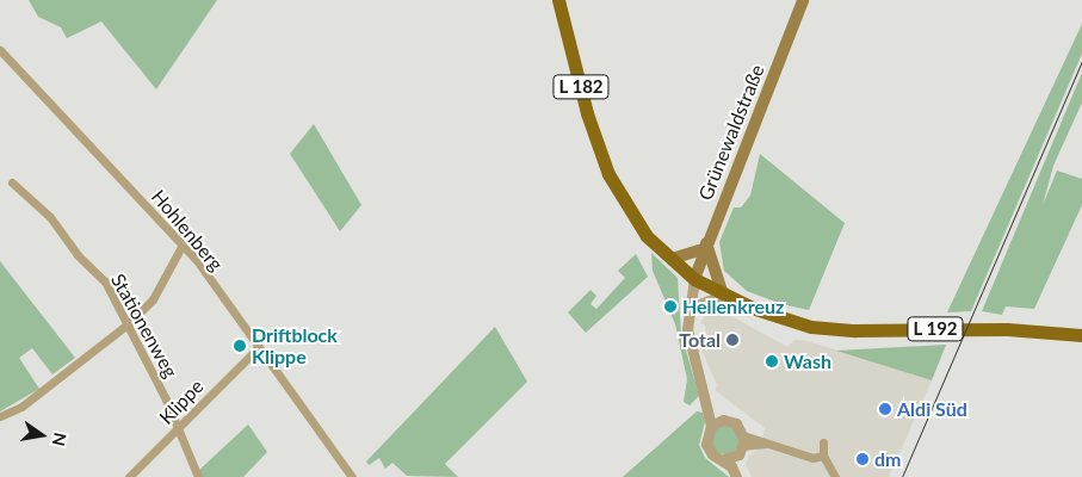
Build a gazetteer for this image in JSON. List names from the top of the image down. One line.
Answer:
{"streets":{"main road":["L 182","Grünewaldstraße","L 192"],"street":["Hohlenberg","Stationenweg","Klippe"]},"crossings":[["L 182","Grünewaldstraße"],["L 182","L 192"],["Grünewaldstraße","L 192"],["Hohlenberg","Klippe"],["Stationenweg","Klippe"]],"places":["Hellenkreuz","Total","Driftblock Klippe","Wash","Aldi Süd","dm"],"north":"right"}
